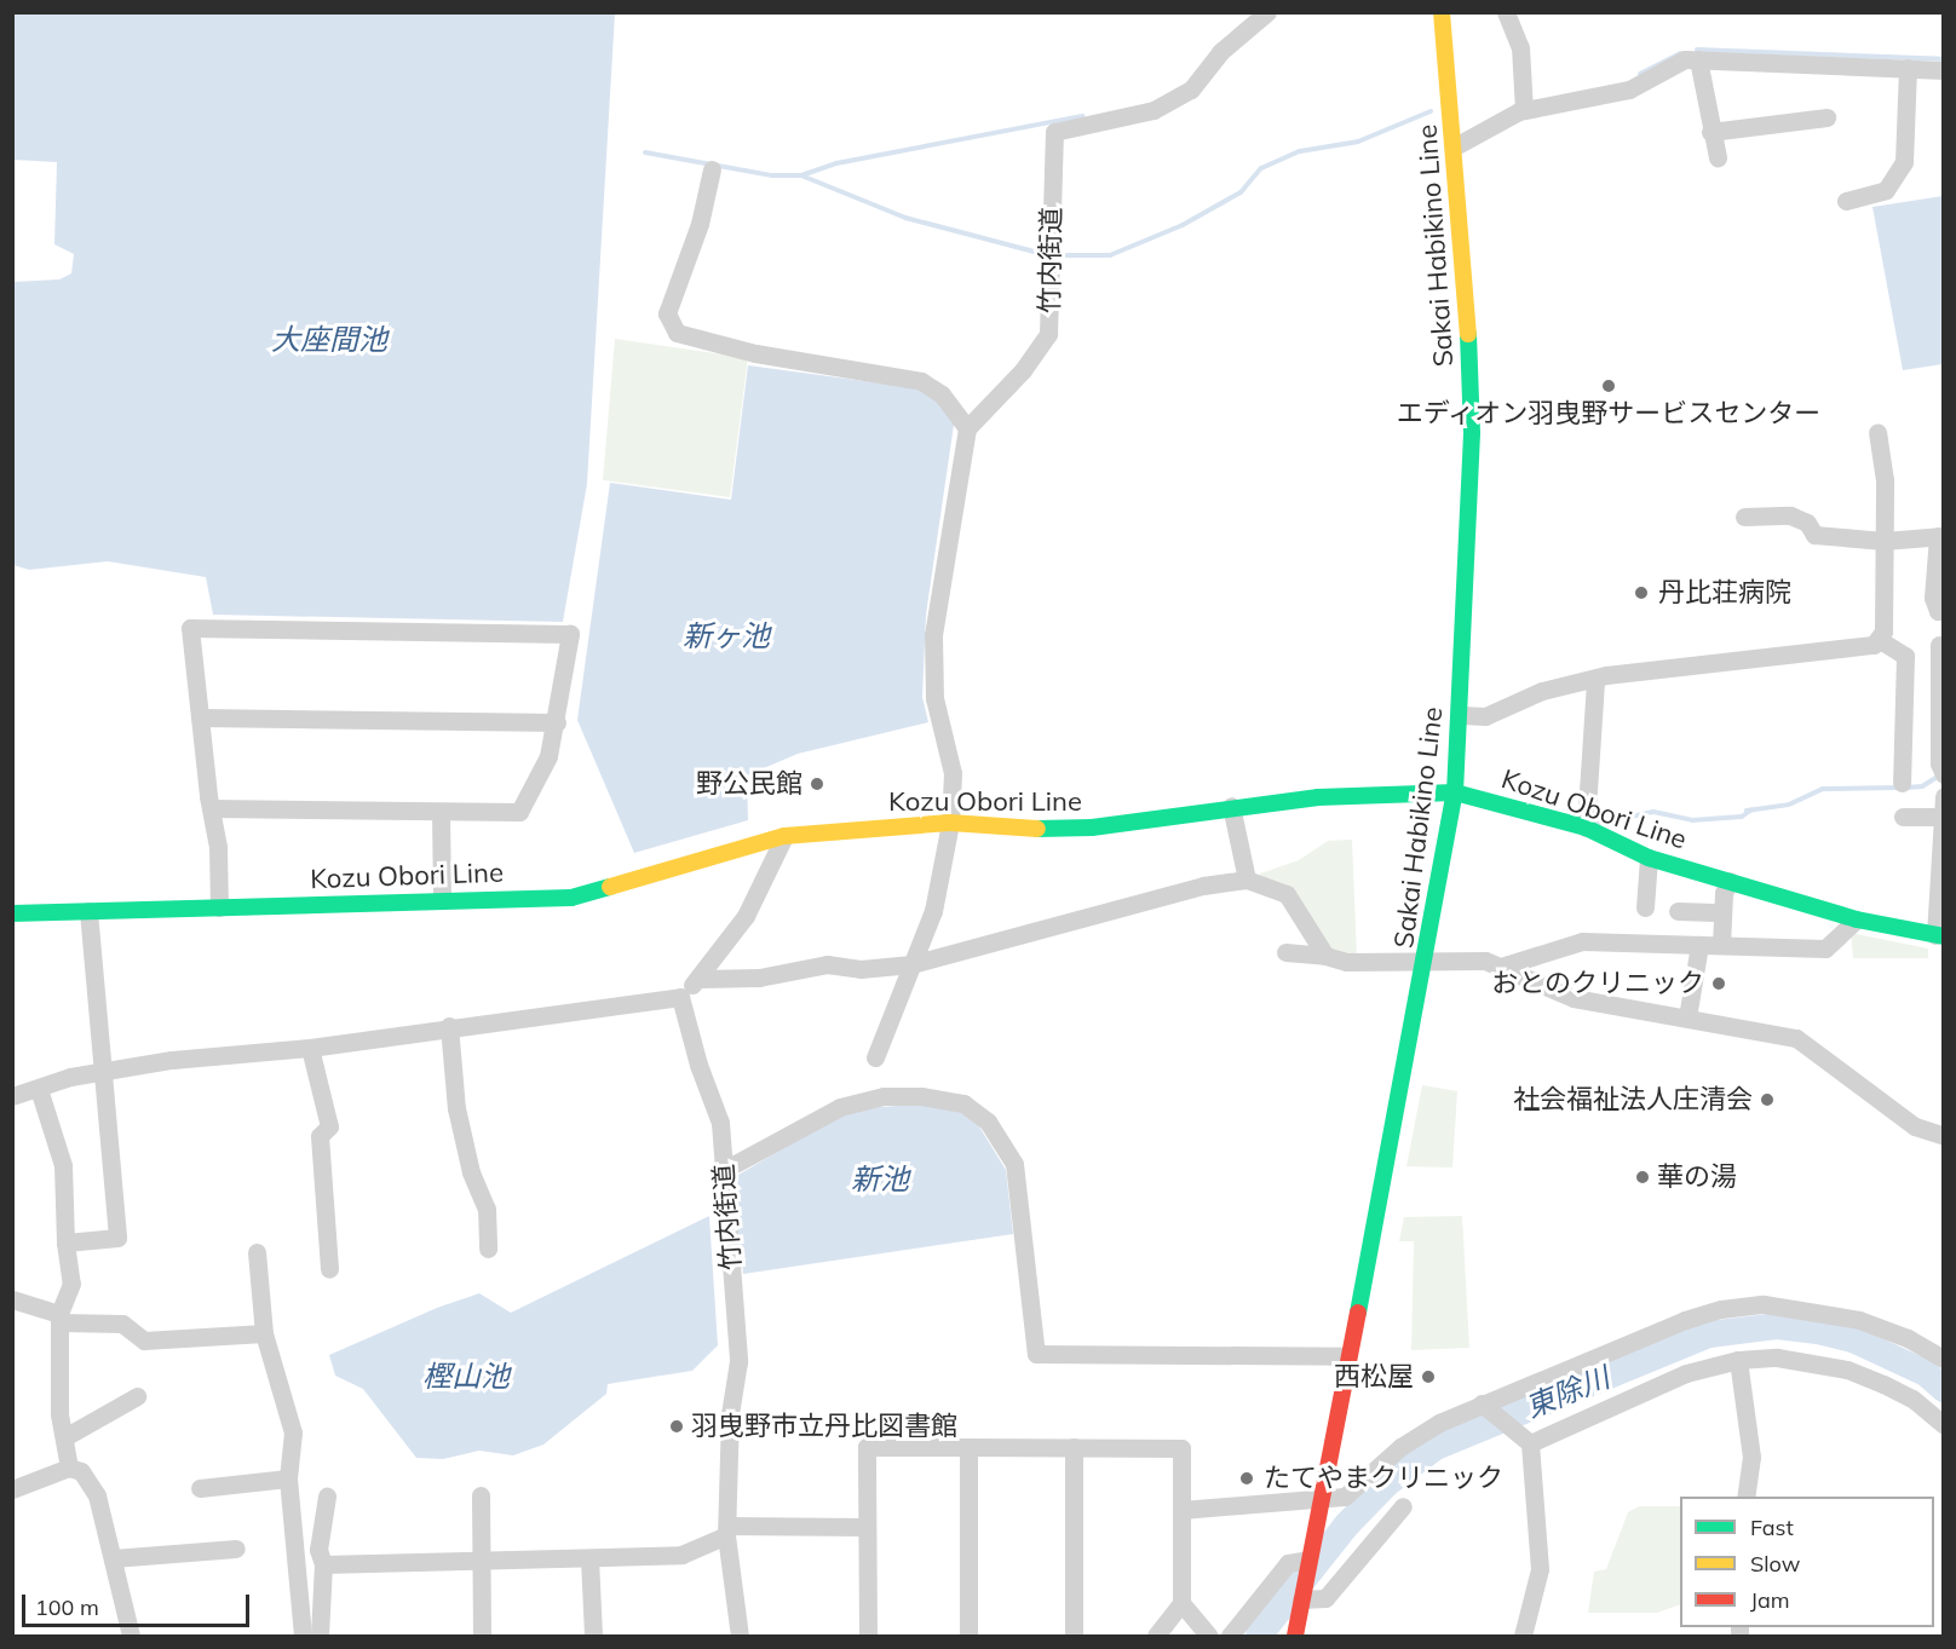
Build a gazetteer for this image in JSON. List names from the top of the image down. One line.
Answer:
{"streets":{"main road":["Sakai Habikino Line","Kozu Obori Line"],"street":["竹内街道"]},"crossings":[["Sakai Habikino Line","Kozu Obori Line"]],"water":["大座間池","新ヶ池","新池","樫山池","東除川"],"places":["エディオン羽曳野サービスセンター","丹比荘病院","野公民館","おとのクリニック","社会福祉法人庄清会","華の湯","西松屋","羽曳野市立丹比図書館","たてやまクリニック"],"legend":["Fast","Slow","Jam"],"scale_bar":"100 m"}
